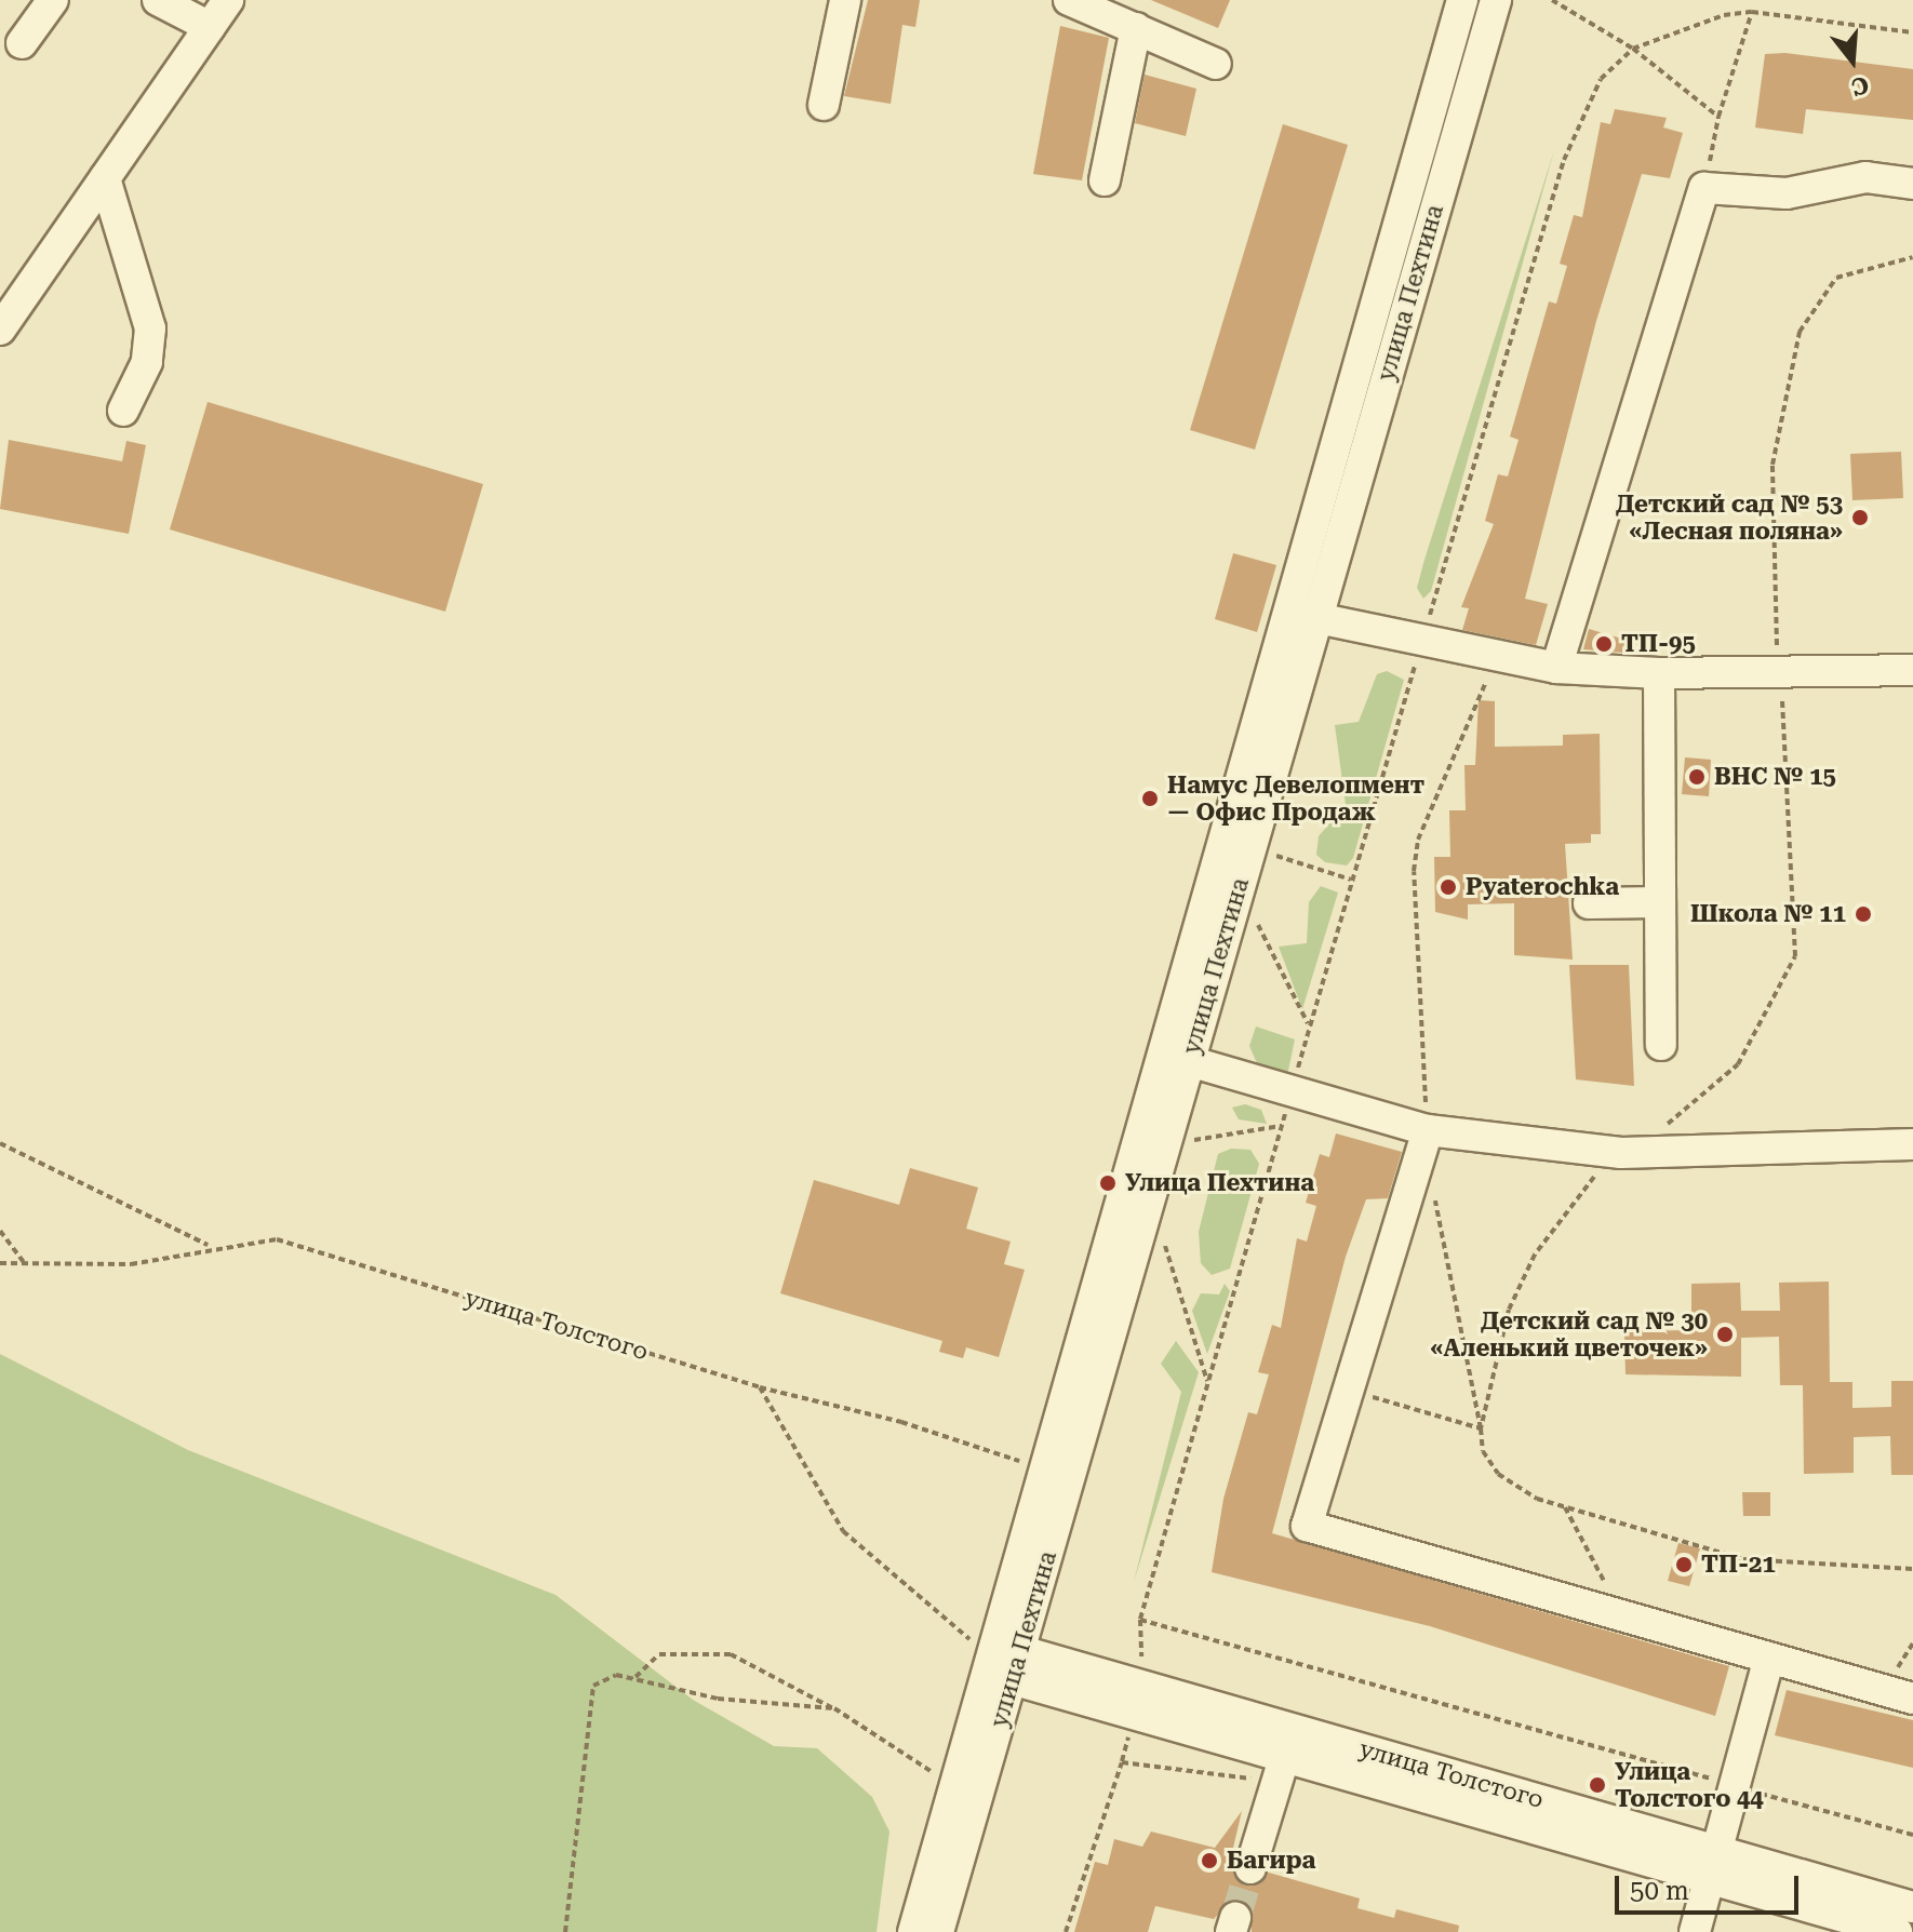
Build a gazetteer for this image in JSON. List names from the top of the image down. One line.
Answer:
{"streets":{"street":["улица Пехтина","улица Толстого"]},"crossings":[["улица Пехтина","улица Толстого"]],"places":["Детский сад № 53 «Лесная поляна»","ТП-95","ВНС № 15","Намус Девелопмент — Офис Продаж","Pyaterochka","Школа № 11","Улица Пехтина","Детский сад № 30 «Аленький цветочек»","ТП-21","Улица Толстого 44","Багира"],"scale_bar":"50 m","north":"bottom"}
